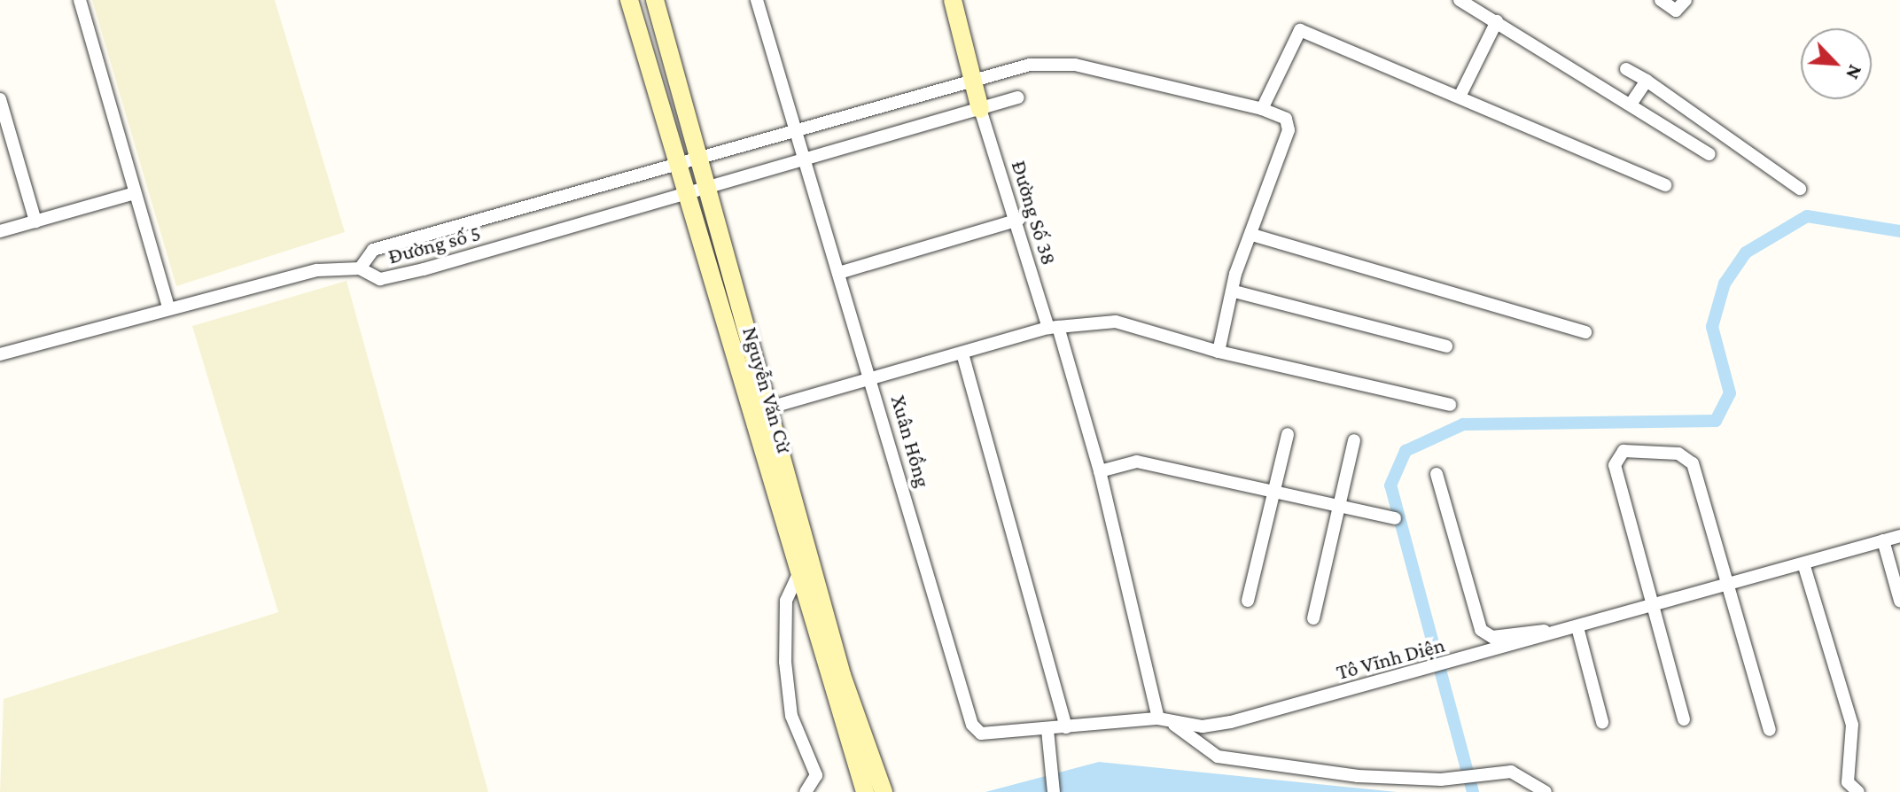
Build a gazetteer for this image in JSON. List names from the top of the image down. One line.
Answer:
{"streets":{"main road":["Nguyễn Văn Cừ"],"street":["Đường Số 38","Đường số 5","Xuân Hồng","Tô Vĩnh Diện"]},"crossings":[["Đường Số 38","Đường số 5"],["Đường Số 38","Tô Vĩnh Diện"],["Đường số 5","Nguyễn Văn Cừ"],["Đường số 5","Xuân Hồng"],["Xuân Hồng","Tô Vĩnh Diện"]],"north":"bottom right"}
